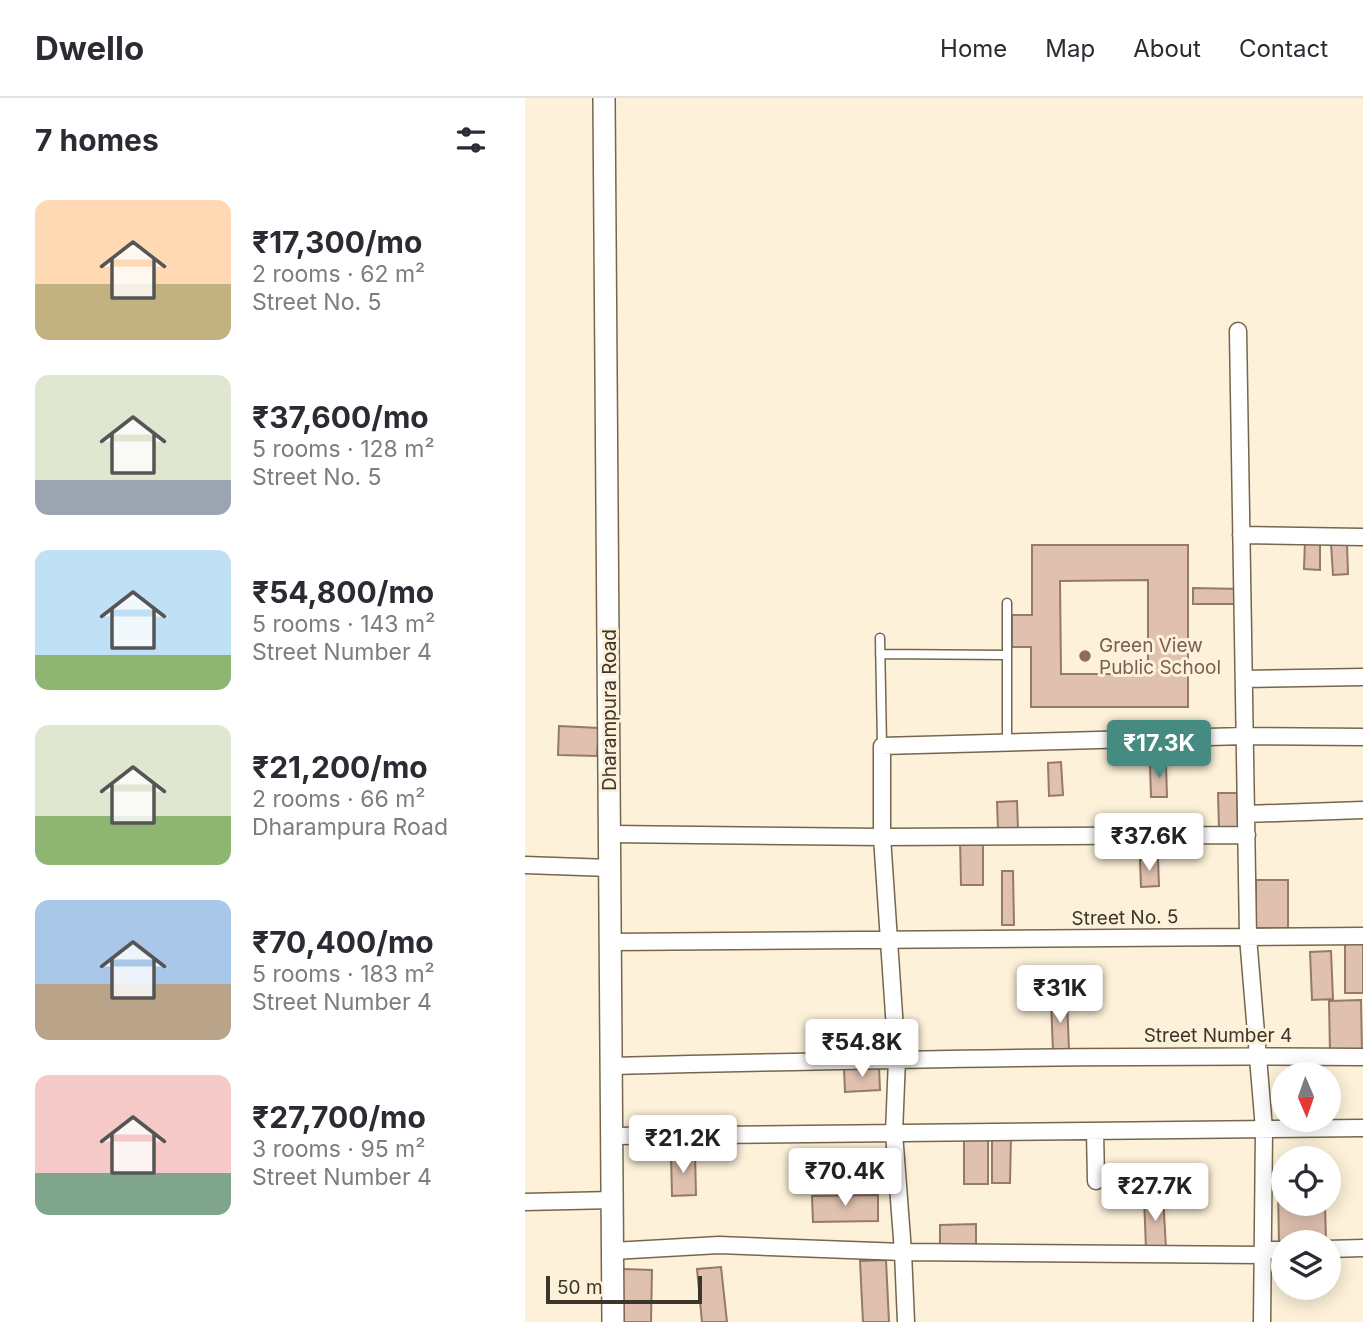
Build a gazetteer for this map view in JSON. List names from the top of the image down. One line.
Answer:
{"streets":{"street":["Dharampura Road","Street No. 5","Street Number 4"]},"crossings":[["Dharampura Road","Street No. 5"],["Dharampura Road","Street Number 4"]],"places":["Green View Public School"],"scale_bar":"50 m","north":"bottom","page":{"header":"Dwello","nav":["Home","Map","About","Contact"],"heading":"7 homes","list":[{"name":"₹17,300/mo","note":"2 rooms · 62 m² · Street No. 5"},{"name":"₹37,600/mo","note":"5 rooms · 128 m² · Street No. 5"},{"name":"₹54,800/mo","note":"5 rooms · 143 m² · Street Number 4"},{"name":"₹21,200/mo","note":"2 rooms · 66 m² · Dharampura Road"},{"name":"₹70,400/mo","note":"5 rooms · 183 m² · Street Number 4"},{"name":"₹27,700/mo","note":"3 rooms · 95 m² · Street Number 4"}],"price":["₹17.3K","₹37.6K","₹31K","₹54.8K","₹21.2K","₹70.4K","₹27.7K"],"scale":"50 m"}}
